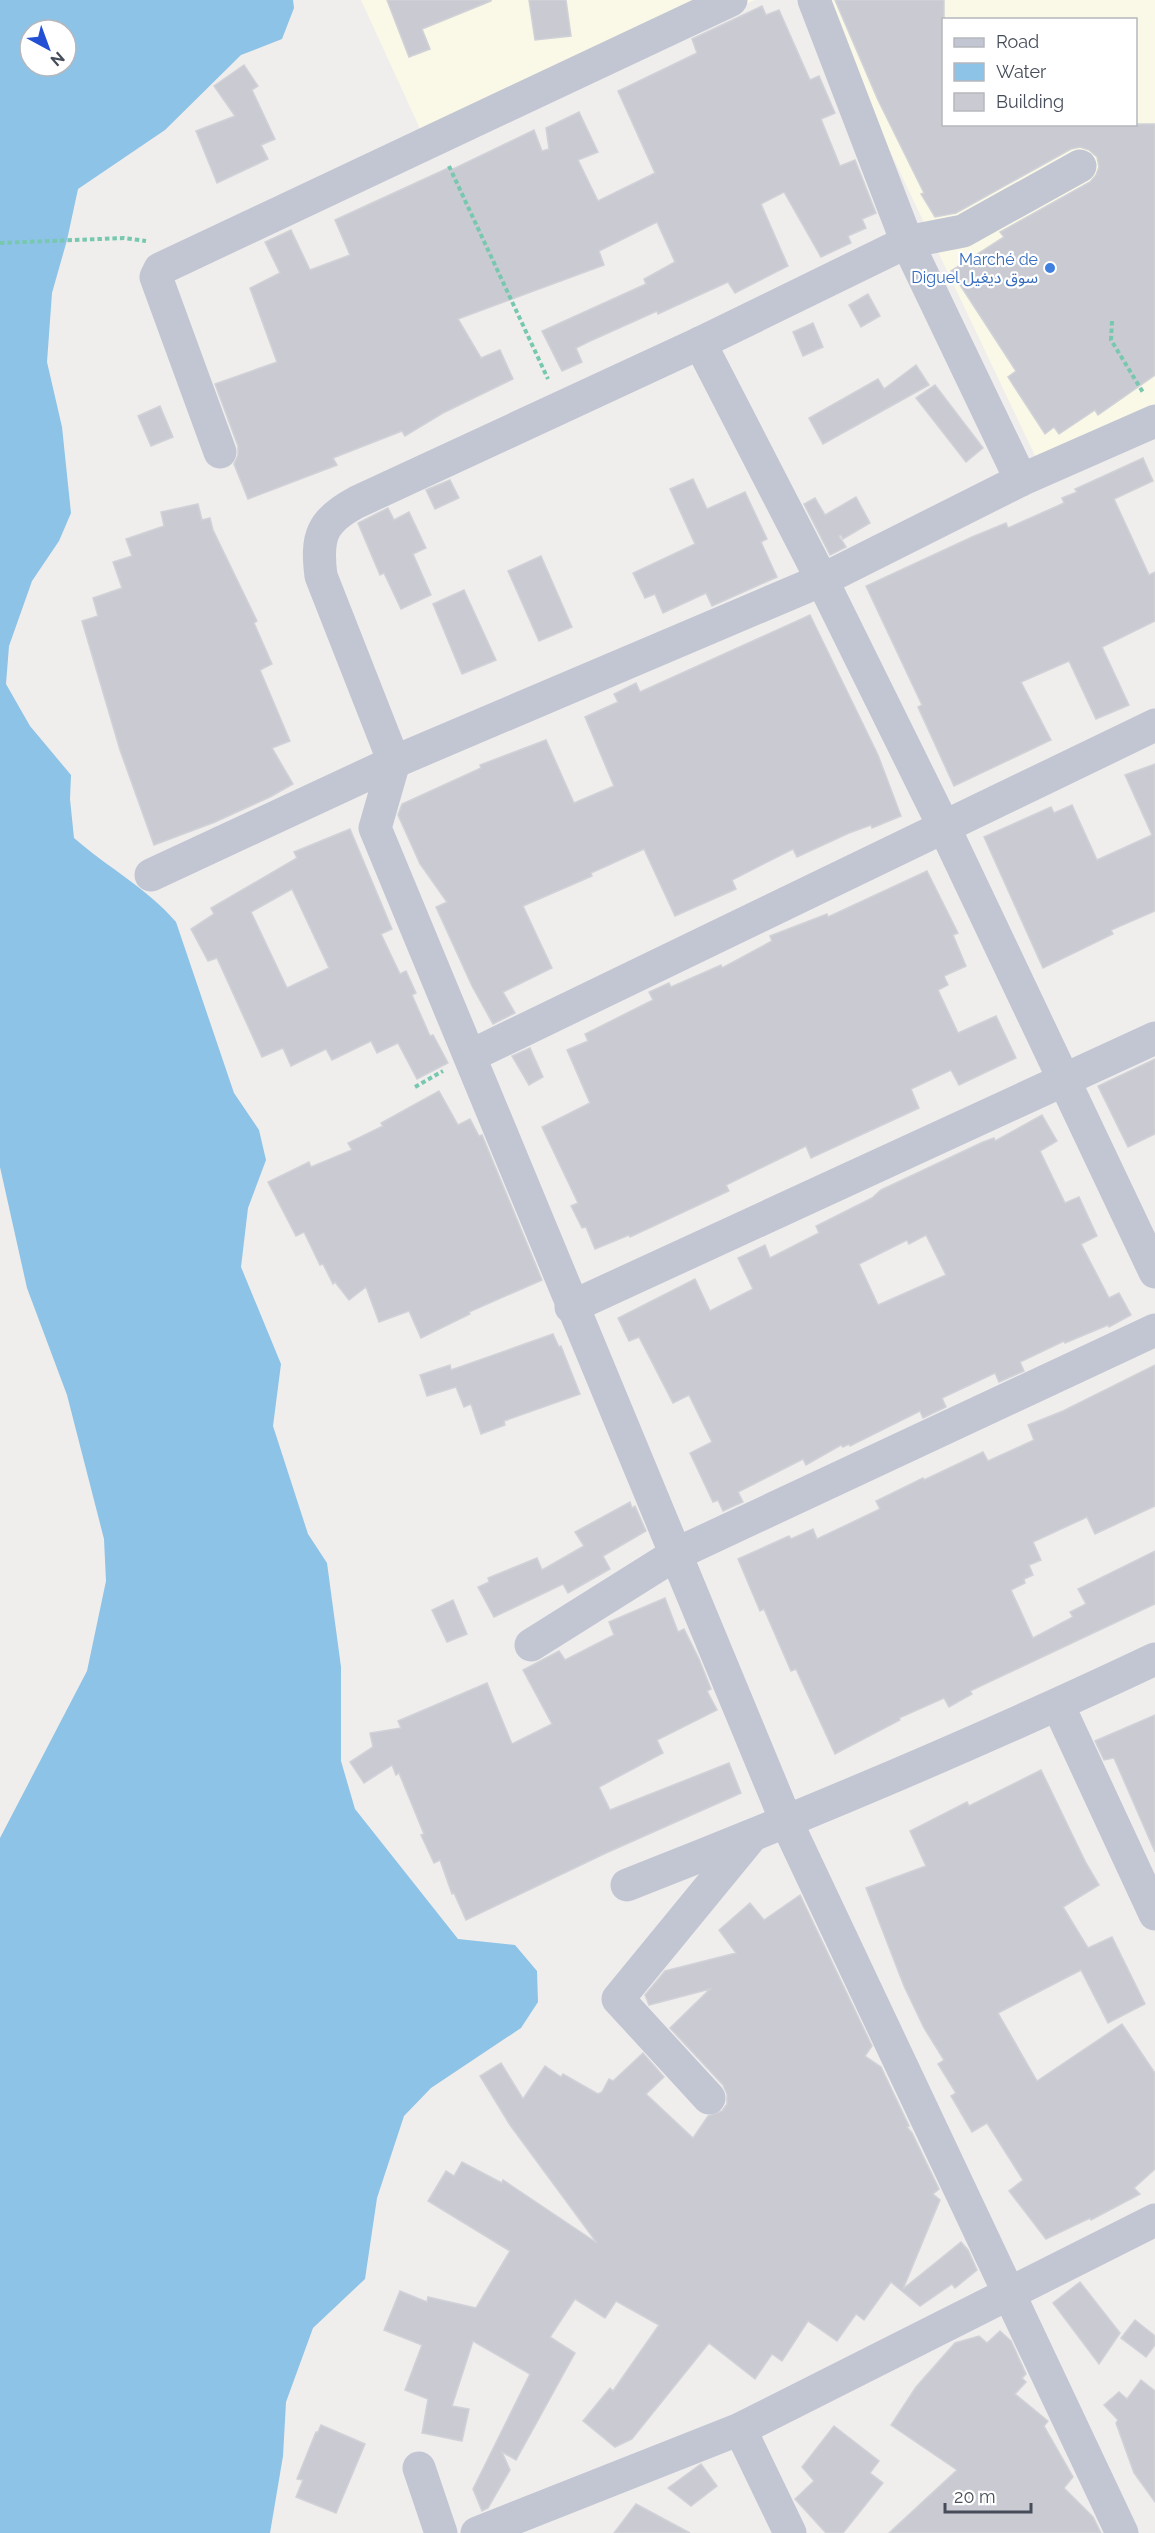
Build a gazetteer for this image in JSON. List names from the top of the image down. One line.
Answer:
{"places":["Marché de Diguel سوق ديغيل"],"legend":["Road","Water","Building"],"scale_bar":"20 m","north":"bottom right"}
